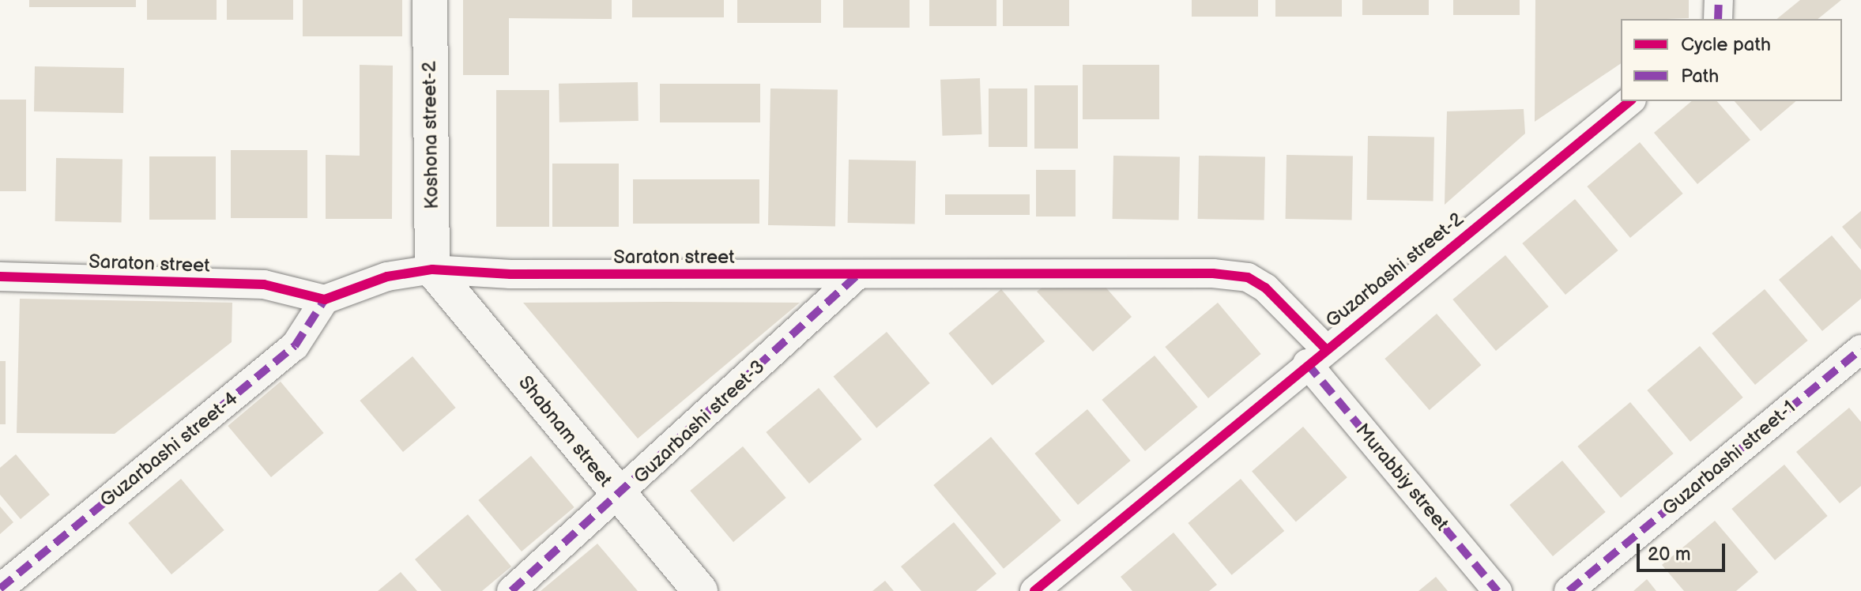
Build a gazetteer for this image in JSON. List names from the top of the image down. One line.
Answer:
{"streets":{"street":["Koshona street-2","Saraton street","Guzarbashi street-2","Guzarbashi street-3","Shabnam street","Guzarbashi street-4","Guzarbashi street-1","Murabbiy street"]},"crossings":[["Koshona street-2","Saraton street"],["Koshona street-2","Shabnam street"],["Saraton street","Guzarbashi street-2"],["Saraton street","Guzarbashi street-3"],["Saraton street","Shabnam street"],["Saraton street","Guzarbashi street-4"],["Saraton street","Murabbiy street"],["Guzarbashi street-2","Murabbiy street"],["Guzarbashi street-3","Shabnam street"]],"legend":["Cycle path","Path"],"scale_bar":"20 m"}
